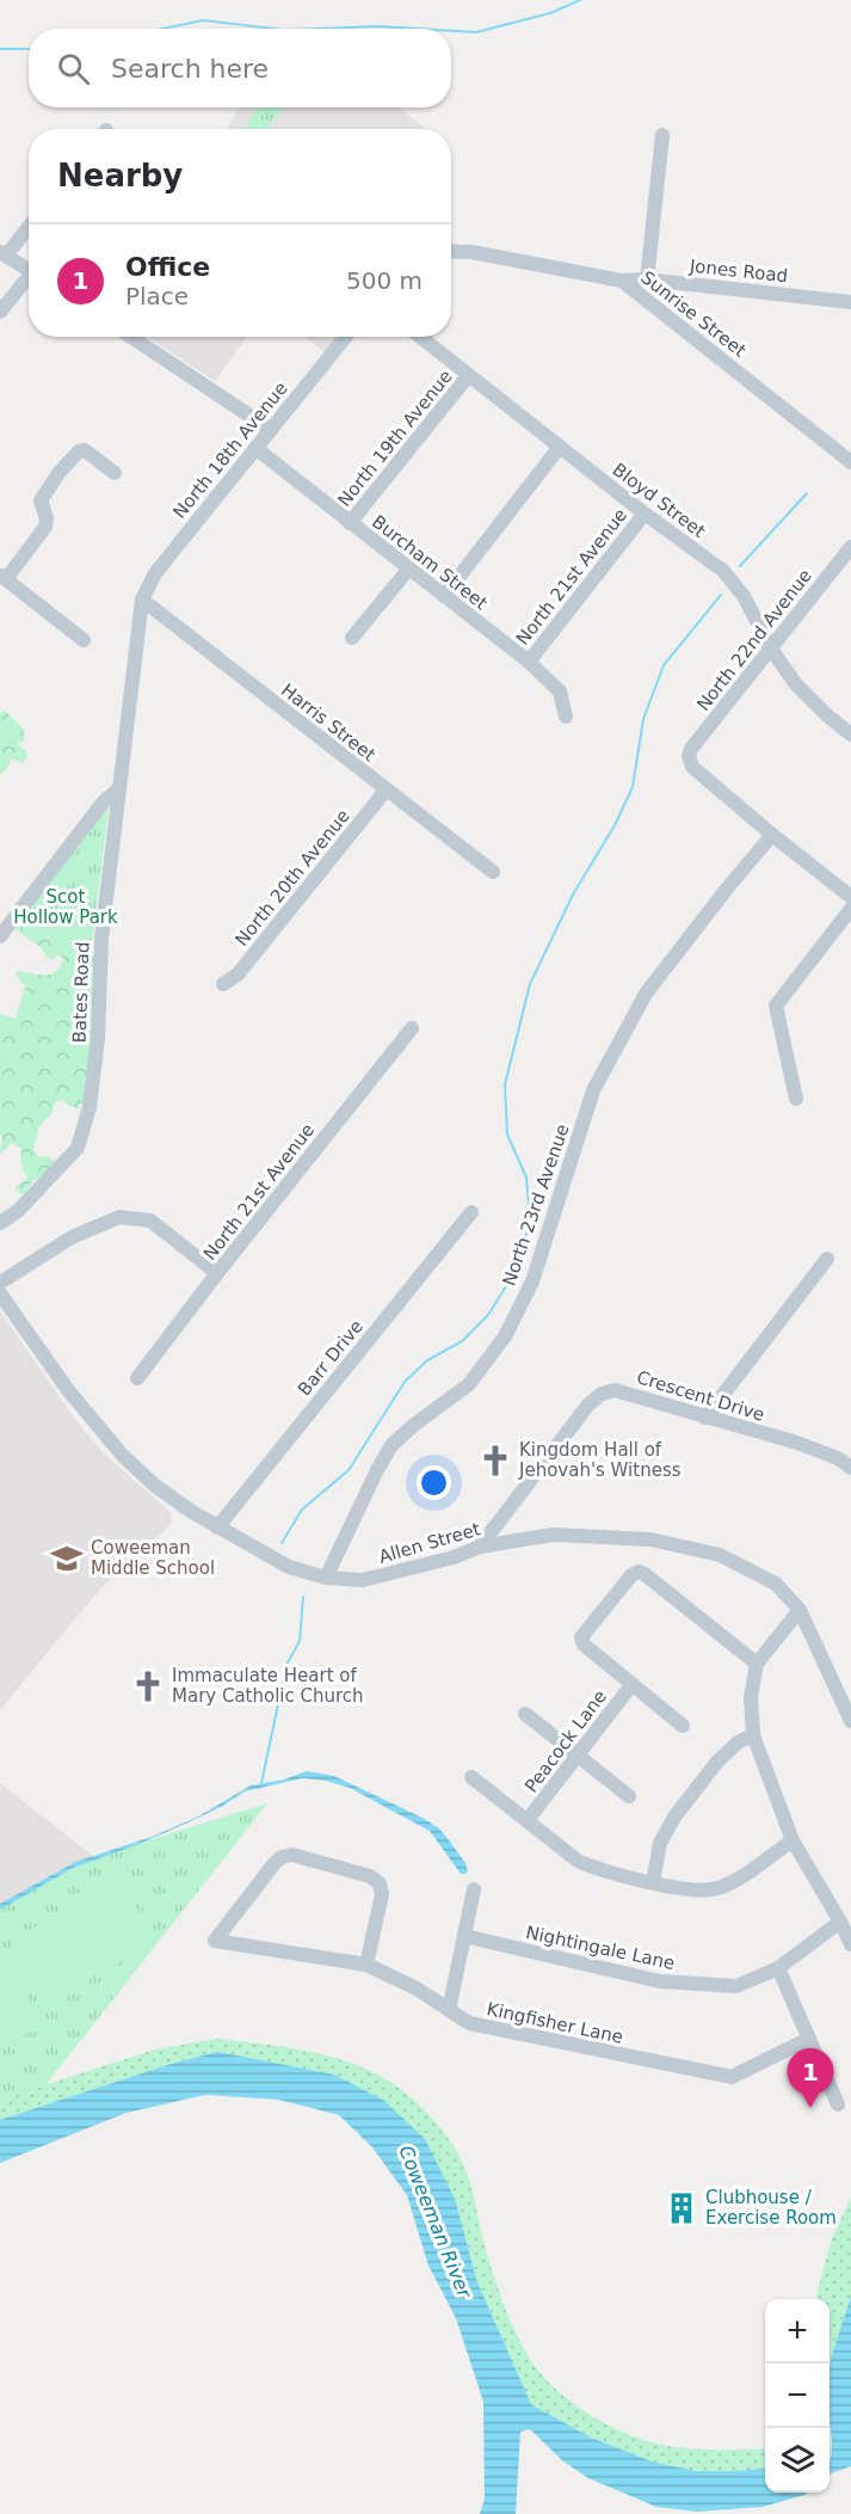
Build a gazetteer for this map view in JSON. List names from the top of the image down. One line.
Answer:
{"streets":{"street":["Jones Road","Sunrise Street","North 19th Avenue","North 18th Avenue","Bloyd Street","Burcham Street","North 21st Avenue","North 22nd Avenue","Harris Street","North 20th Avenue","Bates Road","North 23rd Avenue","Barr Drive","Crescent Drive","Allen Street","Peacock Lane","Nightingale Lane","Kingfisher Lane"]},"crossings":[["Jones Road","Sunrise Street"],["North 19th Avenue","Bloyd Street"],["North 19th Avenue","Burcham Street"],["North 18th Avenue","Burcham Street"],["North 18th Avenue","Harris Street"],["North 18th Avenue","Bates Road"],["Bloyd Street","North 21st Avenue"],["Bloyd Street","North 22nd Avenue"],["Burcham Street","North 21st Avenue"],["North 22nd Avenue","North 23rd Avenue"],["Harris Street","North 20th Avenue"],["Harris Street","Bates Road"],["North 23rd Avenue","Allen Street"],["Barr Drive","Allen Street"],["Crescent Drive","Allen Street"]],"water":["Coweeman River"],"parks":["Scot Hollow Park"],"places":{"church":["Kingdom Hall of Jehovah's Witness","Immaculate Heart of Mary Catholic Church"],"school or university":["Coweeman Middle School"],"building":["Clubhouse / Exercise Room"]},"page":{"search":"Search here","heading":"Nearby","list":[{"mark":"1","name":"Office","note":"Place","value":"500 m"}],"pins":"1","map_buttons":["+","−"]}}
